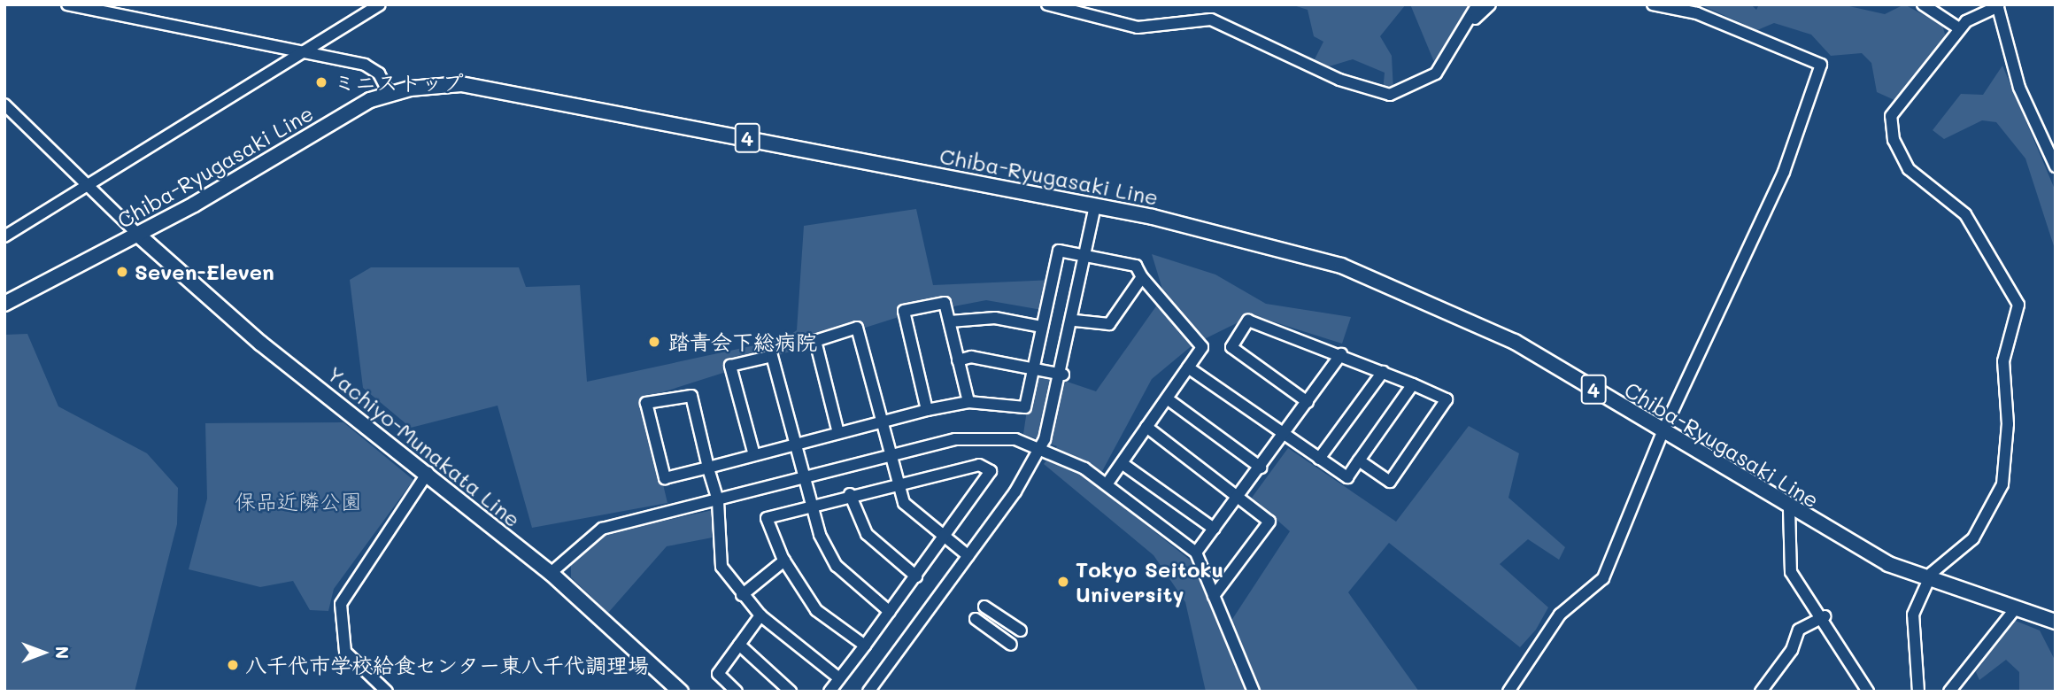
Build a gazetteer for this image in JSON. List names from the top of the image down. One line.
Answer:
{"streets":{"main road":["4","Chiba-Ryugasaki Line","Yachiyo-Munakata Line"]},"crossings":[["Chiba-Ryugasaki Line","Yachiyo-Munakata Line"]],"parks":["保品近隣公園"],"places":["ミニストップ","Seven-Eleven","踏青会下総病院","Tokyo Seitoku University","八千代市学校給食センター東八千代調理場"],"north":"right"}
